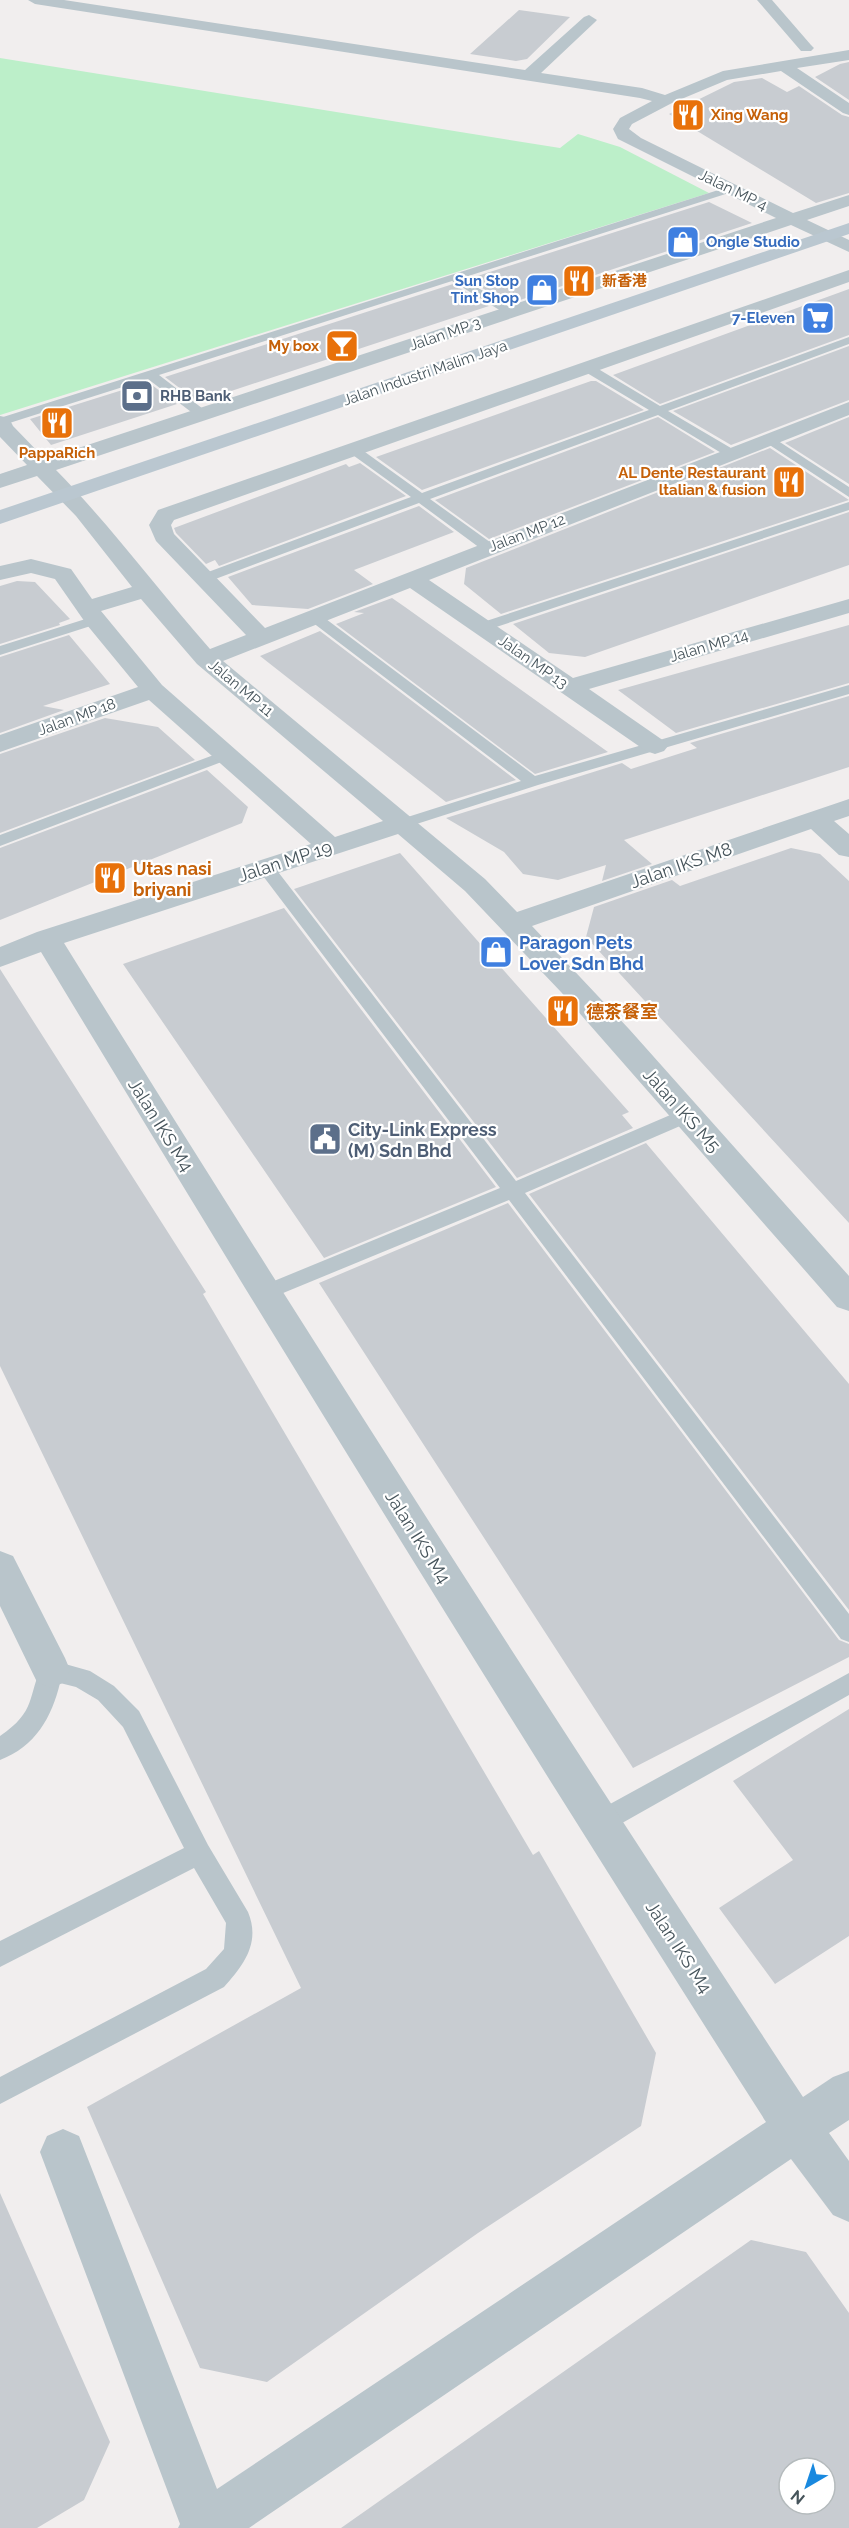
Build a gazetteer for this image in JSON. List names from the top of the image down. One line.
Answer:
{"streets":{"main road":["Jalan Industri Malim Jaya"],"street":["Jalan MP 4","Jalan MP 3","Jalan MP 12","Jalan MP 14","Jalan MP 13","Jalan MP 11","Jalan MP 18","Jalan MP 19","Jalan IKS M8","Jalan IKS M5","Jalan IKS M4"]},"crossings":[["Jalan MP 4","Jalan MP 3"],["Jalan MP 4","Jalan Industri Malim Jaya"],["Jalan MP 3","Jalan MP 11"],["Jalan Industri Malim Jaya","Jalan MP 11"],["Jalan MP 12","Jalan MP 13"],["Jalan MP 12","Jalan MP 11"],["Jalan MP 14","Jalan MP 13"],["Jalan MP 11","Jalan MP 19"],["Jalan MP 11","Jalan IKS M8"],["Jalan MP 11","Jalan IKS M5"],["Jalan MP 19","Jalan IKS M4"],["Jalan IKS M8","Jalan IKS M5"]],"places":{"restaurant":["Xing Wang","新香港","PappaRich","AL Dente Restaurant ltalian & fusion","Utas nasi briyani","德茶餐室"],"shop":["Ongle Studio","Sun Stop Tint Shop","Paragon Pets Lover Sdn Bhd"],"supermarket":["7-Eleven"],"bar":["My box"],"bank":["RHB Bank"],"public building":["City-Link Express (M) Sdn Bhd"]},"north":"bottom left"}
